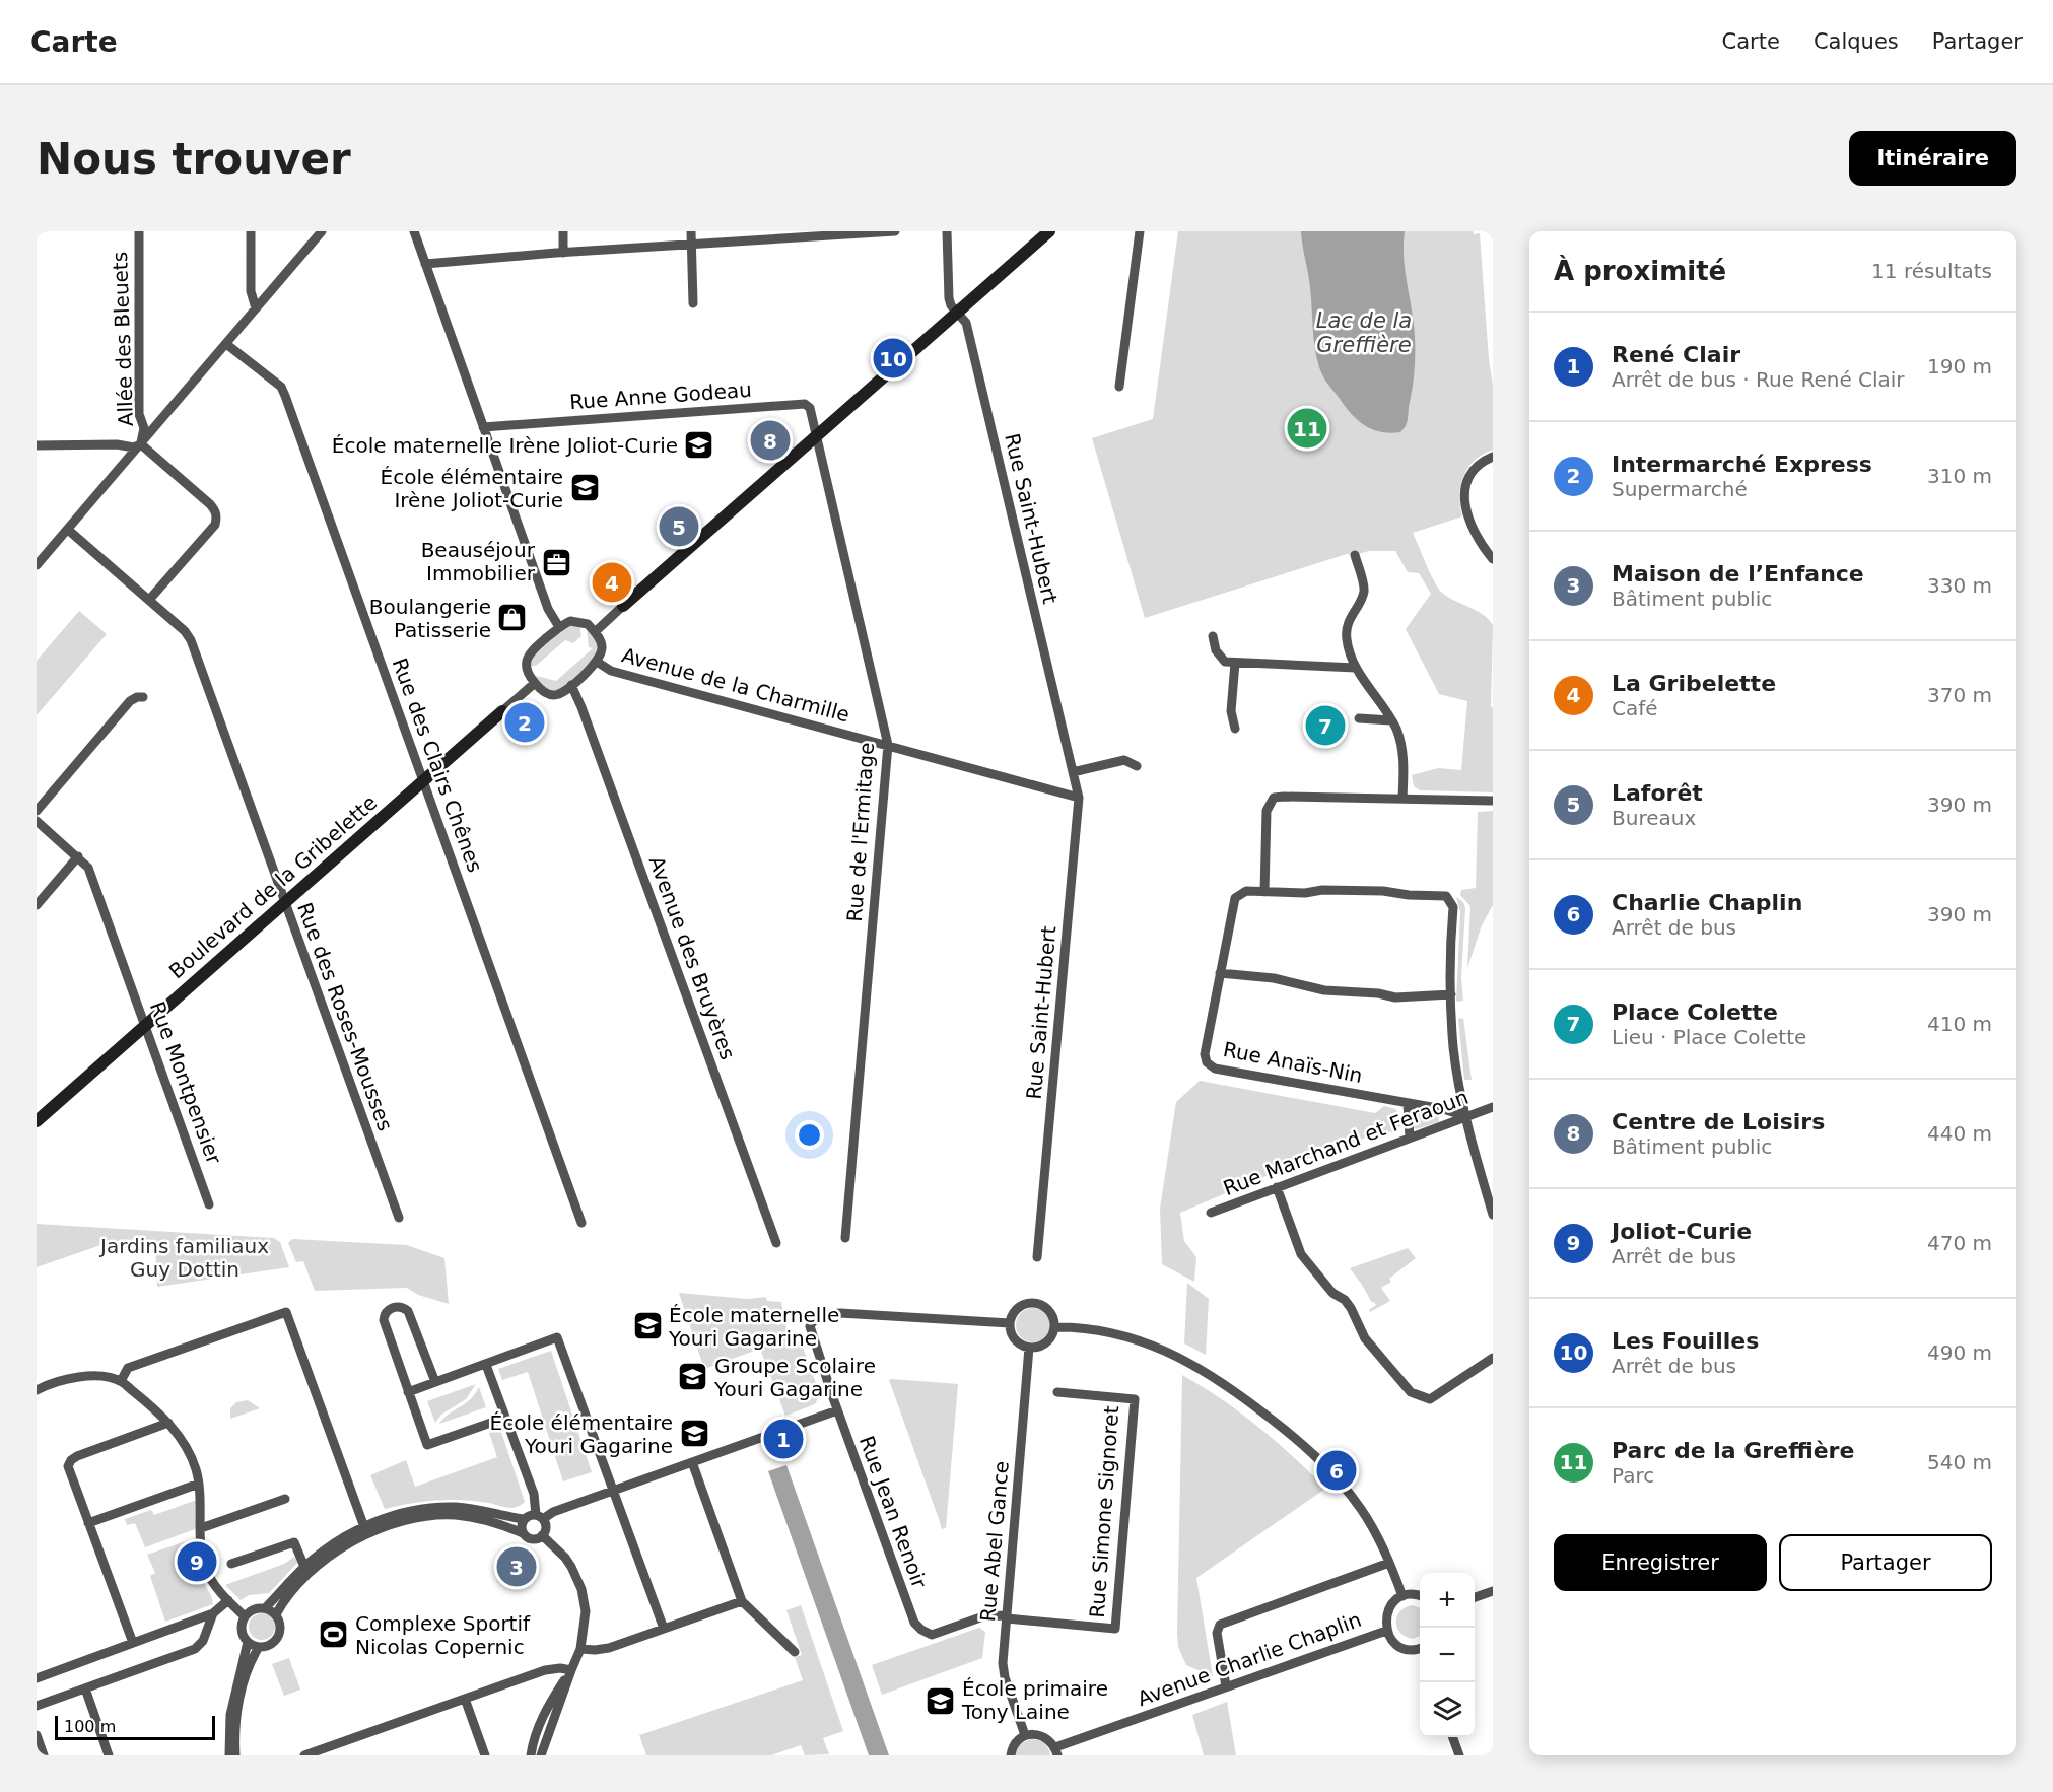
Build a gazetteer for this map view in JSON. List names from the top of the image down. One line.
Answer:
{"streets":{"main road":["Boulevard de la Gribelette"],"street":["Allée des Bleuets","Rue Anne Godeau","Rue Saint-Hubert","Avenue de la Charmille","Rue des Clairs Chênes","Rue de l'Ermitage","Avenue des Bruyères","Rue des Roses-Mousses","Rue Anaïs-Nin","Rue Montpensier","Rue Marchand et Feraoun","Rue Jean Renoir","Rue Simone Signoret","Rue Abel Gance","Avenue Charlie Chaplin"]},"crossings":[["Rue Anne Godeau","Rue de l'Ermitage"],["Rue Saint-Hubert","Avenue de la Charmille"],["Avenue de la Charmille","Rue de l'Ermitage"],["Avenue de la Charmille","Boulevard de la Gribelette"],["Avenue de la Charmille","Avenue des Bruyères"],["Rue des Clairs Chênes","Boulevard de la Gribelette"],["Boulevard de la Gribelette","Avenue des Bruyères"],["Boulevard de la Gribelette","Rue des Roses-Mousses"],["Boulevard de la Gribelette","Rue Montpensier"],["Rue Anaïs-Nin","Rue Marchand et Feraoun"],["Rue Jean Renoir","Rue Simone Signoret"],["Rue Jean Renoir","Rue Abel Gance"],["Rue Simone Signoret","Rue Abel Gance"],["Rue Abel Gance","Avenue Charlie Chaplin"]],"water":["Lac de la Greffière"],"parks":["Jardins familiaux Guy Dottin"],"places":{"school or university":["École maternelle Irène Joliot-Curie","École élémentaire Irène Joliot-Curie","École maternelle Youri Gagarine","Groupe Scolaire Youri Gagarine","École élémentaire Youri Gagarine","École primaire Tony Laine"],"office":["Beauséjour Immobilier"],"shop":["Boulangerie Patisserie"],"sports":["Complexe Sportif Nicolas Copernic"]},"scale_bar":"100 m","page":{"header":"Carte","nav":["Carte","Calques","Partager"],"buttons":["Itinéraire",["Enregistrer","Partager"]],"title":"Nous trouver","heading":["À proximité","11 résultats"],"list":[{"mark":"1","name":"René Clair","note":"Arrêt de bus · Rue René Clair","value":"190 m"},{"mark":"2","name":"Intermarché Express","note":"Supermarché","value":"310 m"},{"mark":"3","name":"Maison de l’Enfance","note":"Bâtiment public","value":"330 m"},{"mark":"4","name":"La Gribelette","note":"Café","value":"370 m"},{"mark":"5","name":"Laforêt","note":"Bureaux","value":"390 m"},{"mark":"6","name":"Charlie Chaplin","note":"Arrêt de bus","value":"390 m"},{"mark":"7","name":"Place Colette","note":"Lieu · Place Colette","value":"410 m"},{"mark":"8","name":"Centre de Loisirs","note":"Bâtiment public","value":"440 m"},{"mark":"9","name":"Joliot-Curie","note":"Arrêt de bus","value":"470 m"},{"mark":"10","name":"Les Fouilles","note":"Arrêt de bus","value":"490 m"},{"mark":"11","name":"Parc de la Greffière","note":"Parc","value":"540 m"}],"pins":["10","11","8","5","4","2","7","1","6","9","3"],"map_buttons":["+","−"],"scale":"100 m"}}
